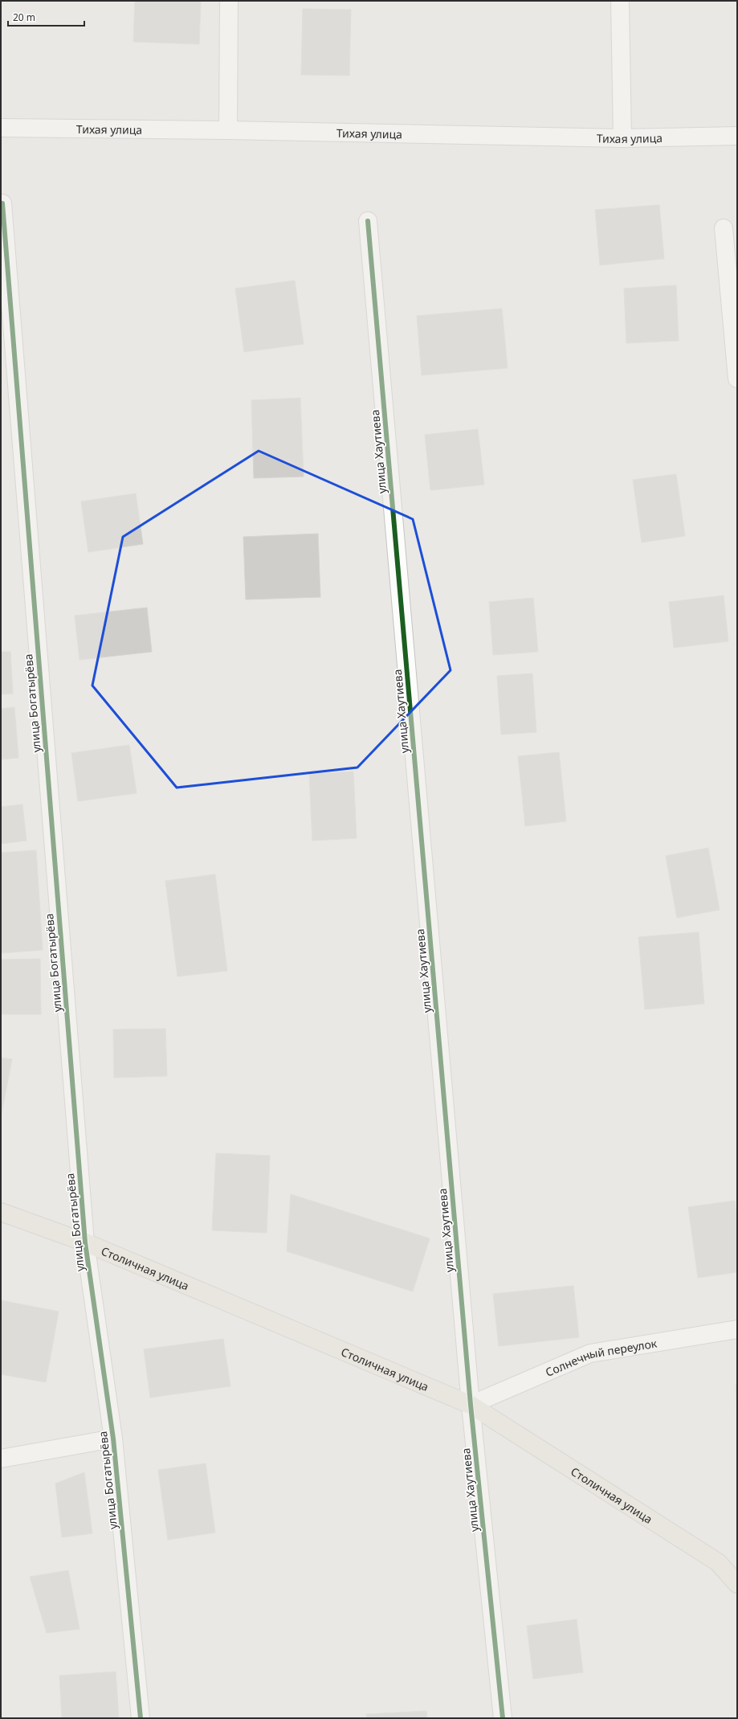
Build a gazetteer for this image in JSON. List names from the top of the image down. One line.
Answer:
{"streets":{"main road":["Столичная улица"],"street":["Тихая улица","улица Хаутиева","улица Богатырёва","Солнечный переулок"]},"crossings":[["улица Хаутиева","Столичная улица"],["улица Хаутиева","Солнечный переулок"],["улица Богатырёва","Столичная улица"],["Столичная улица","Солнечный переулок"]],"scale_bar":"20 m"}
